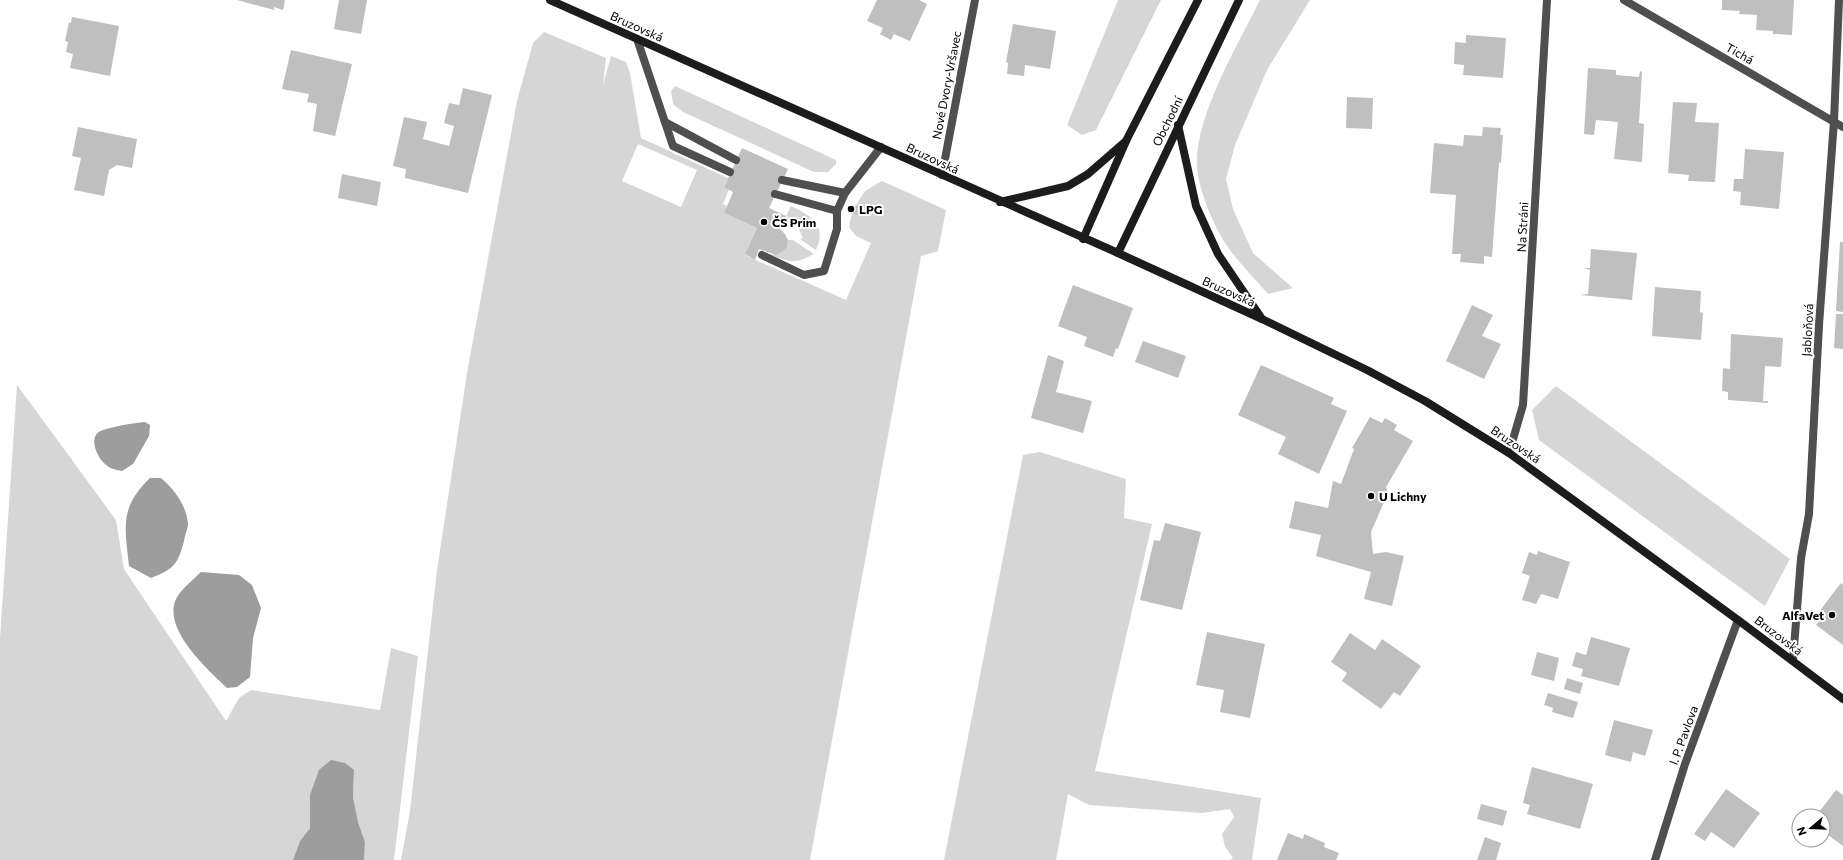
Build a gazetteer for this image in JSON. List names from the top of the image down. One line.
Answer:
{"streets":{"main road":["Bruzovská","Obchodní"],"street":["Tichá","Nové Dvory-Vršavec","Na Stráni","Jabloňová","I. P. Pavlova"]},"crossings":[["Bruzovská","Nové Dvory-Vršavec"],["Bruzovská","Obchodní"],["Bruzovská","Na Stráni"],["Bruzovská","Jabloňová"],["Bruzovská","I. P. Pavlova"],["Tichá","Jabloňová"]],"places":["LPG","ČS Prim","U Lichny","AlfaVet"],"north":"left"}
